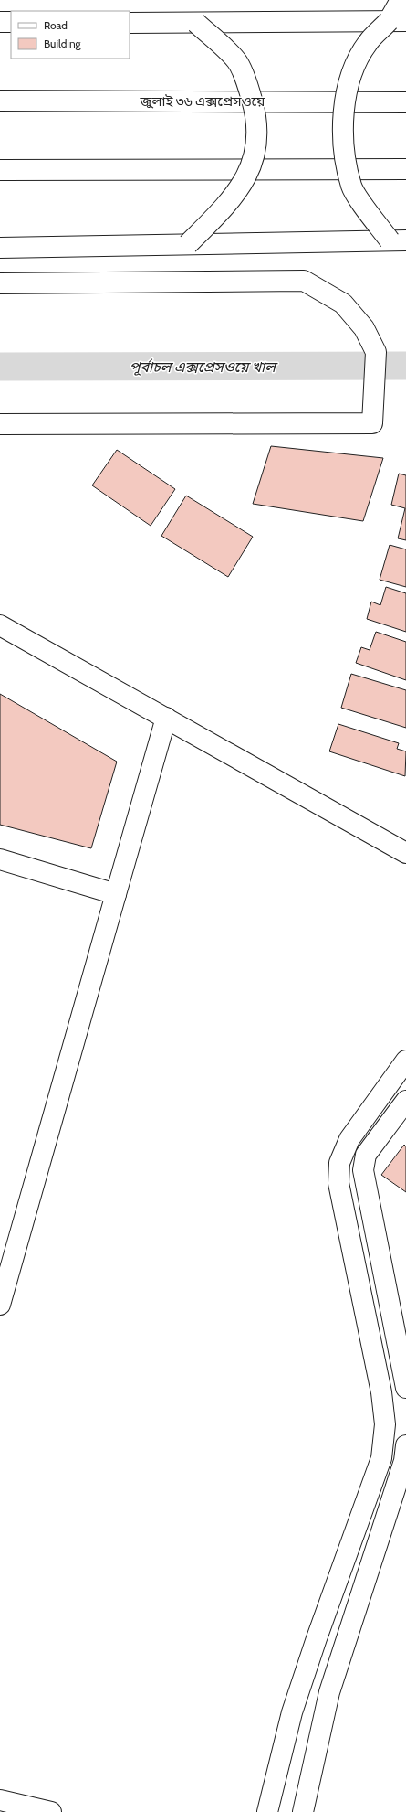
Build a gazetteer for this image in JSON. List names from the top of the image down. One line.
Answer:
{"streets":{"main road":["জুলাই ৩৬ এক্সপ্রেসওয়ে"]},"water":["পূর্বাচল এক্সপ্রেসওয়ে খাল"],"legend":["Road","Building"]}
